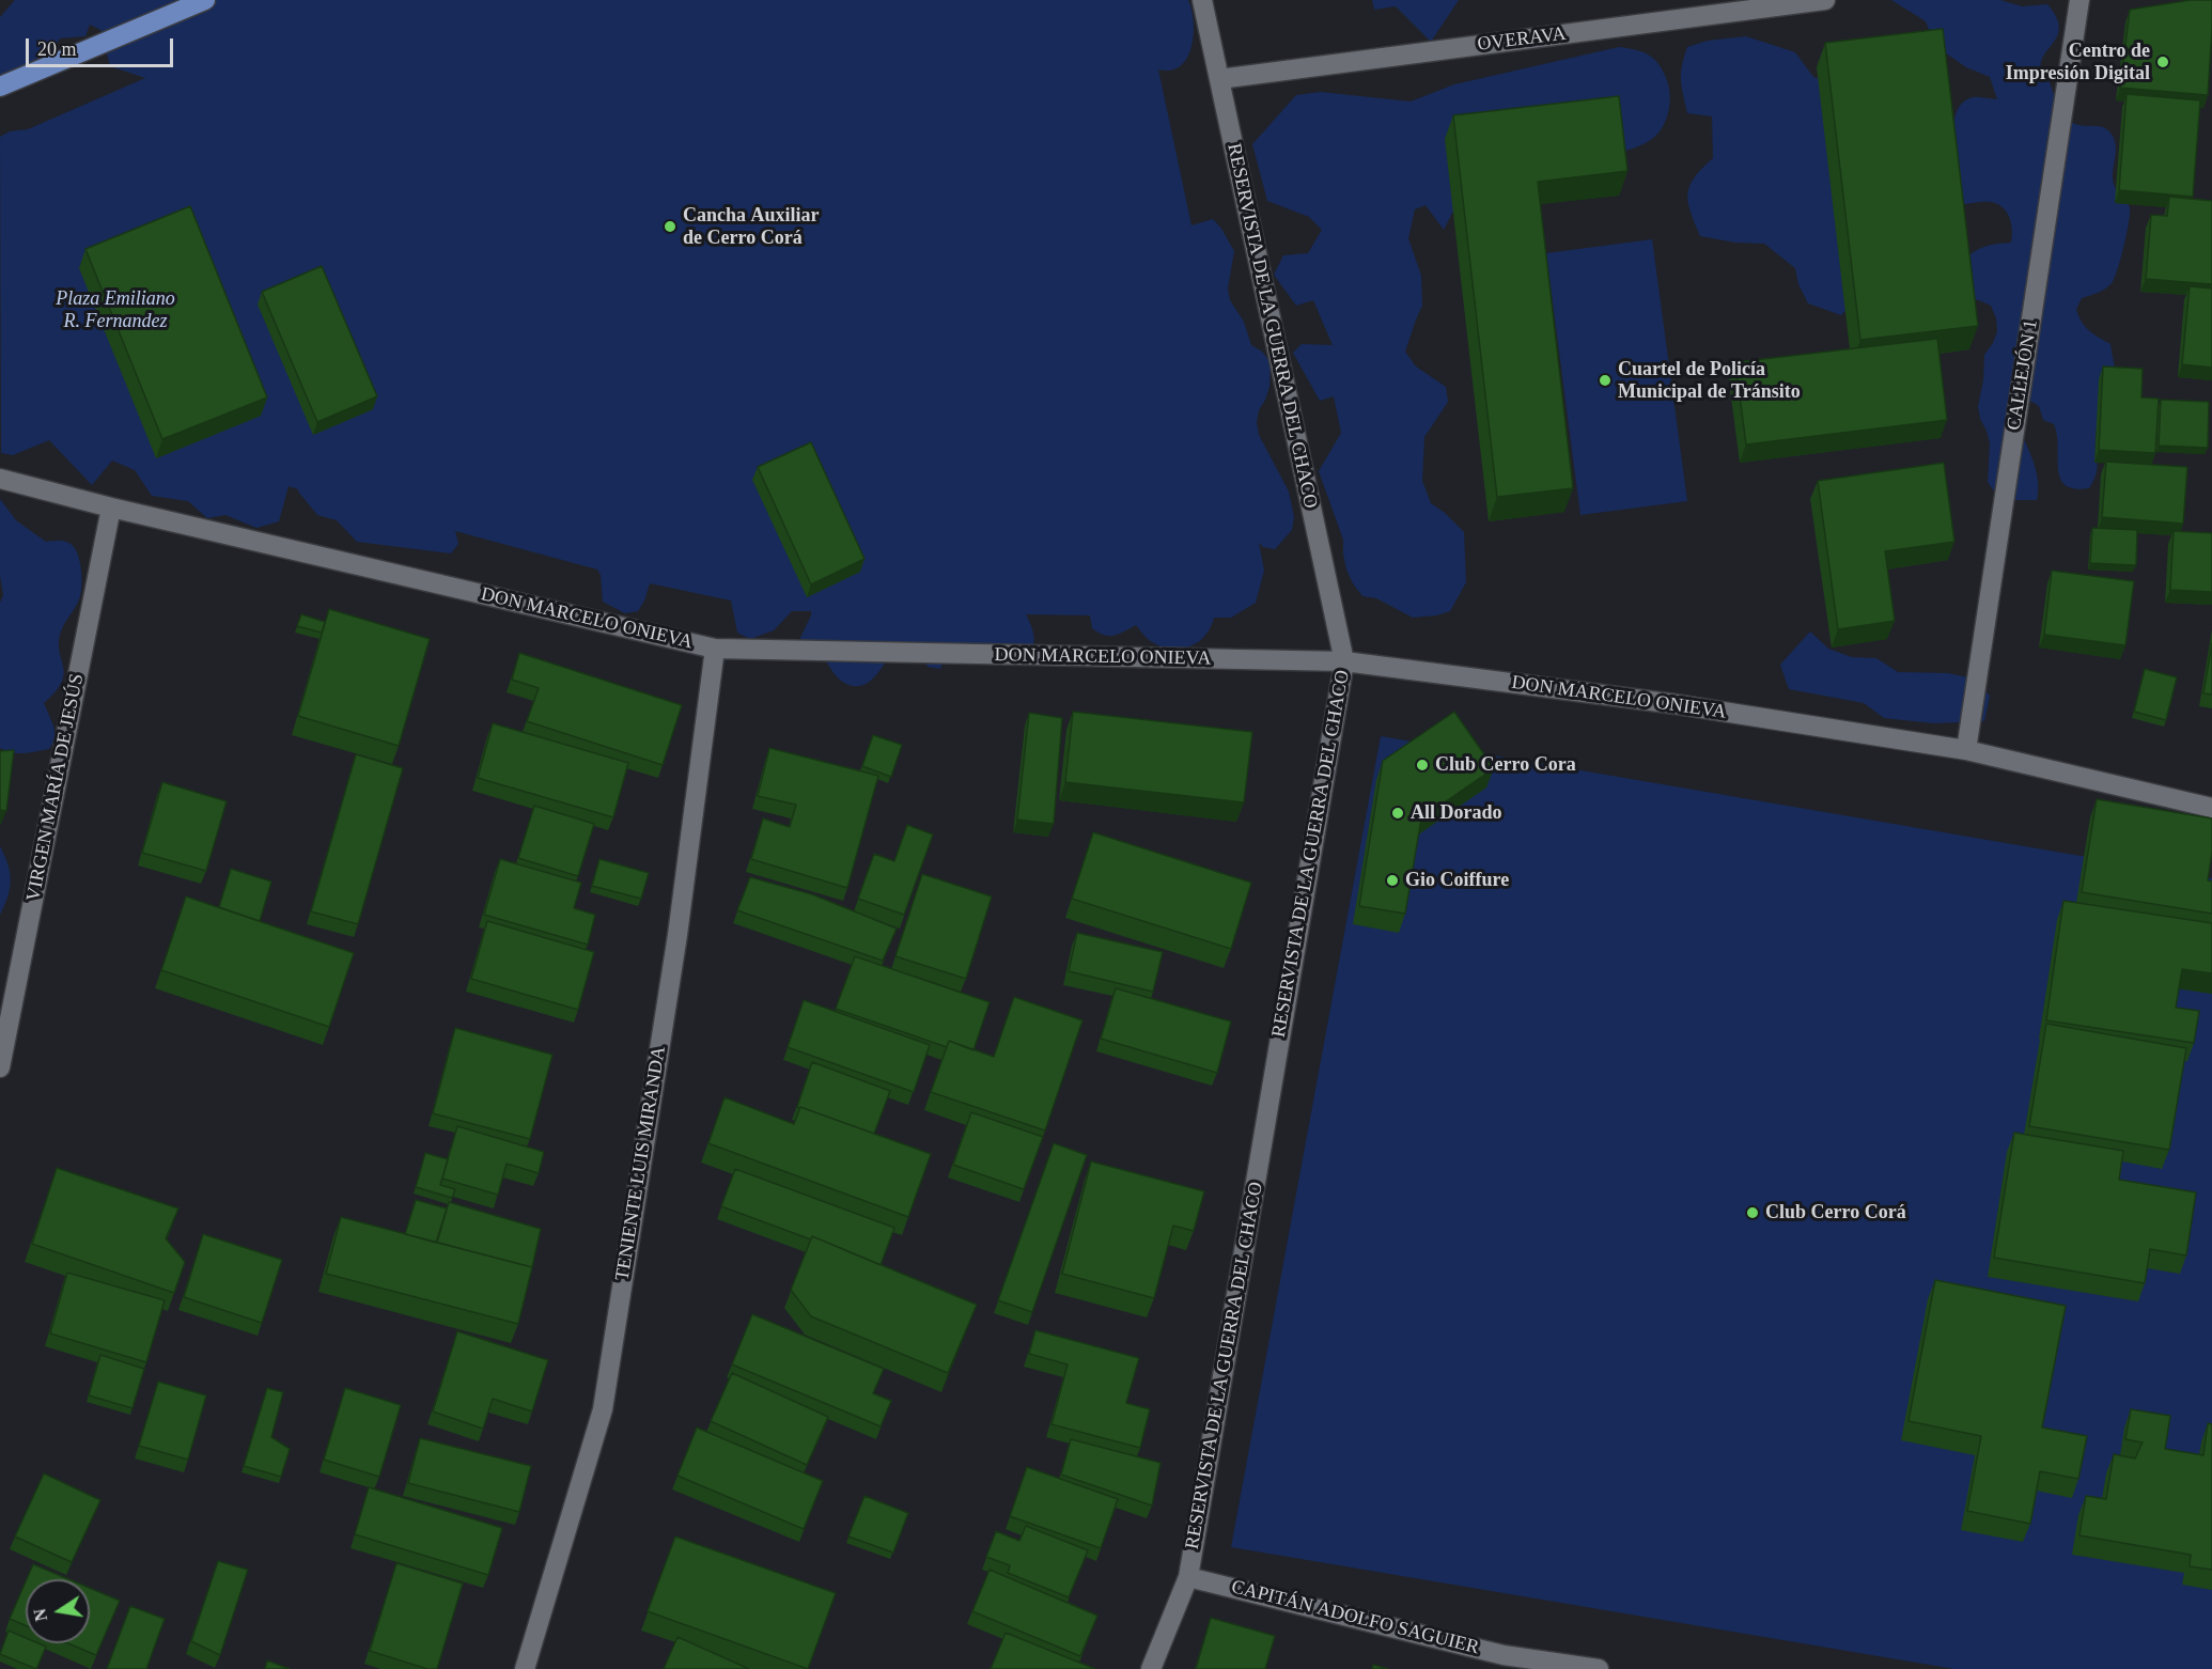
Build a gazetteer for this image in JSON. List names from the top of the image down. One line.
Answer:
{"streets":{"street":["OVERAVA","RESERVISTA DE LA GUERRA DEL CHACO","CALLEJÓN 1","DON MARCELO ONIEVA","VIRGEN MARÍA DE JESÚS","TENIENTE LUIS MIRANDA","CAPITÁN ADOLFO SAGUIER"]},"crossings":[["OVERAVA","RESERVISTA DE LA GUERRA DEL CHACO"],["RESERVISTA DE LA GUERRA DEL CHACO","DON MARCELO ONIEVA"],["RESERVISTA DE LA GUERRA DEL CHACO","CAPITÁN ADOLFO SAGUIER"],["CALLEJÓN 1","DON MARCELO ONIEVA"],["DON MARCELO ONIEVA","VIRGEN MARÍA DE JESÚS"],["DON MARCELO ONIEVA","TENIENTE LUIS MIRANDA"]],"parks":["Plaza Emiliano R. Fernandez"],"places":["Centro de Impresión Digital","Cancha Auxiliar de Cerro Corá","Cuartel de Policía Municipal de Tránsito","Club Cerro Cora","All Dorado","Gio Coiffure","Club Cerro Corá"],"scale_bar":"20 m","north":"left"}
